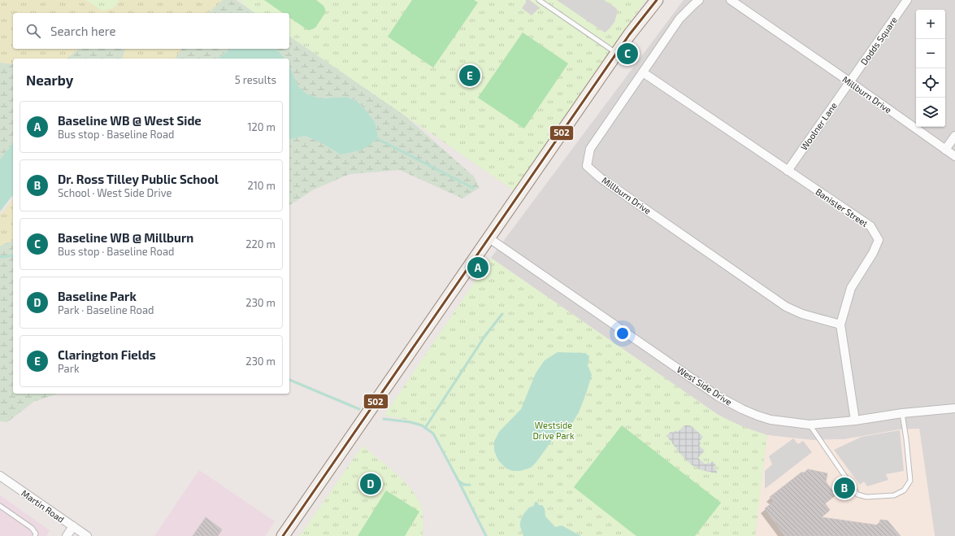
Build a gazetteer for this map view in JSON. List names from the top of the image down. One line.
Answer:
{"streets":{"street":["Dodds Square","Millburn Drive","Woolner Lane","Banister Street","West Side Drive","Martin Road"]},"crossings":[["Dodds Square","Millburn Drive"],["Dodds Square","Woolner Lane"],["Millburn Drive","Woolner Lane"],["Millburn Drive","Banister Street"],["Woolner Lane","Banister Street"],["Banister Street","West Side Drive"]],"parks":["Westside Drive Park"],"lines":["transit line 502"],"page":{"map_buttons":["+","−"],"search":"Search here","pins":["C","E","A","D","B"],"heading":["Nearby","5 results"],"list":[{"mark":"A","name":"Baseline WB @ West Side","note":"Bus stop · Baseline Road","value":"120 m"},{"mark":"B","name":"Dr. Ross Tilley Public School","note":"School · West Side Drive","value":"210 m"},{"mark":"C","name":"Baseline WB @ Millburn","note":"Bus stop · Baseline Road","value":"220 m"},{"mark":"D","name":"Baseline Park","note":"Park · Baseline Road","value":"230 m"},{"mark":"E","name":"Clarington Fields","note":"Park","value":"230 m"}]}}
